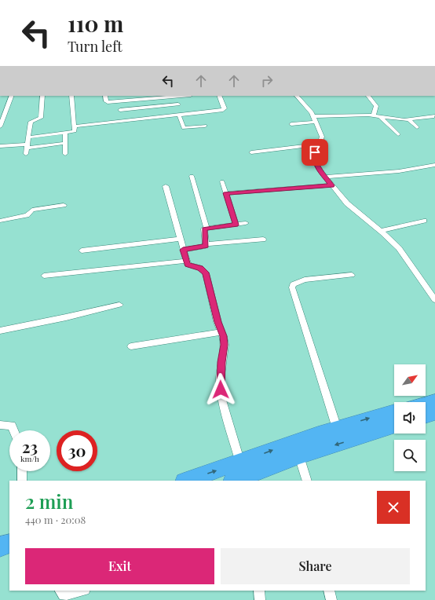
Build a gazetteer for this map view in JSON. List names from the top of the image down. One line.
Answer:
{"north":"top right","page":{"turn":["110 m","Turn left"],"speed":"23 km/h","limit":"30","heading":["2 min","440 m · 20:08"],"buttons":["Exit","Share"]}}
